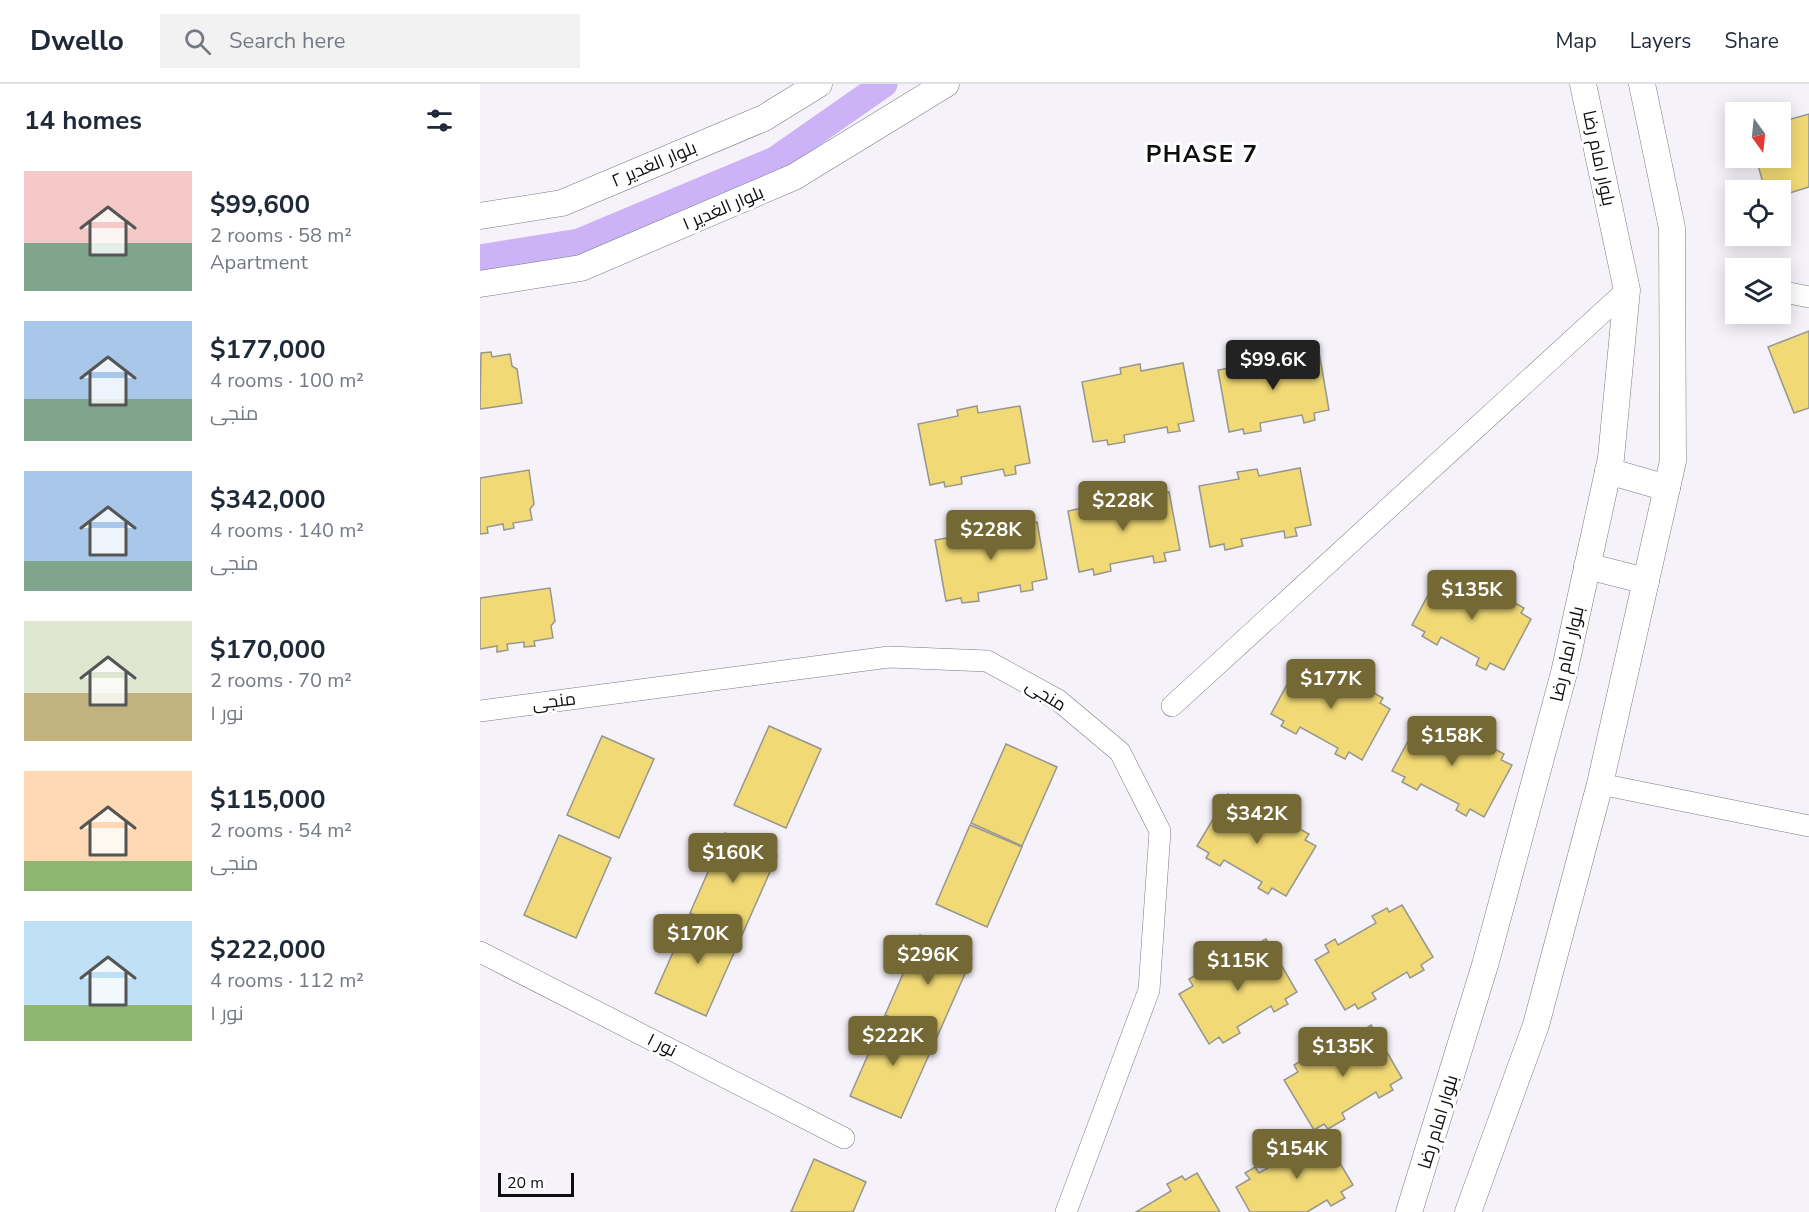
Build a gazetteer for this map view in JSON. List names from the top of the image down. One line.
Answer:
{"streets":{"street":["بلوار امام رضا","بلوار الغدیر ۲","بلوار الغدیر ۱","منجی","نور ۱"]},"districts":["PHASE 7"],"scale_bar":"20 m","north":"bottom","page":{"header":"Dwello","search":"Search here","nav":["Map","Layers","Share"],"heading":"14 homes","list":[{"name":"$99,600","note":"2 rooms · 58 m² · Apartment"},{"name":"$177,000","note":"4 rooms · 100 m² · منجی"},{"name":"$342,000","note":"4 rooms · 140 m² · منجی"},{"name":"$170,000","note":"2 rooms · 70 m² · نور ۱"},{"name":"$115,000","note":"2 rooms · 54 m² · منجی"},{"name":"$222,000","note":"4 rooms · 112 m² · نور ۱"}],"price":["$99.6K","$228K","$228K","$135K","$177K","$158K","$342K","$160K","$170K","$296K","$115K","$222K","$135K","$154K"],"scale":"20 m"}}
